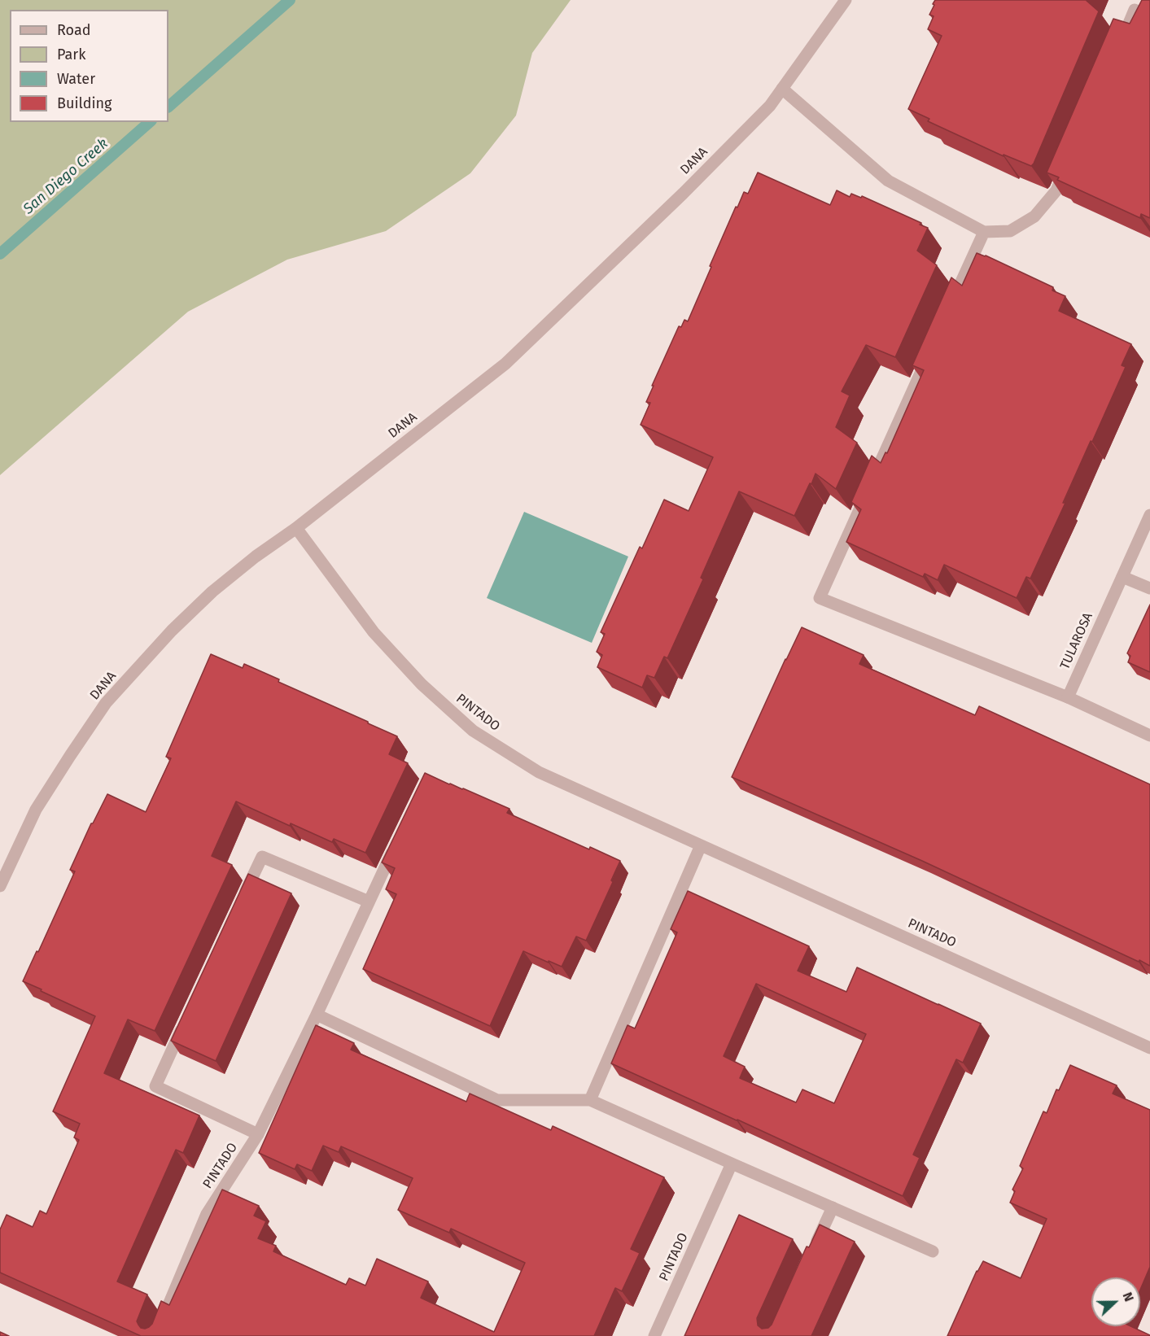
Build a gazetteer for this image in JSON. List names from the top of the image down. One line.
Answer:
{"streets":{"street":["DANA","TULAROSA","PINTADO"]},"crossings":[["DANA","PINTADO"]],"water":["San Diego Creek"],"legend":["Road","Park","Water","Building"],"north":"right"}
